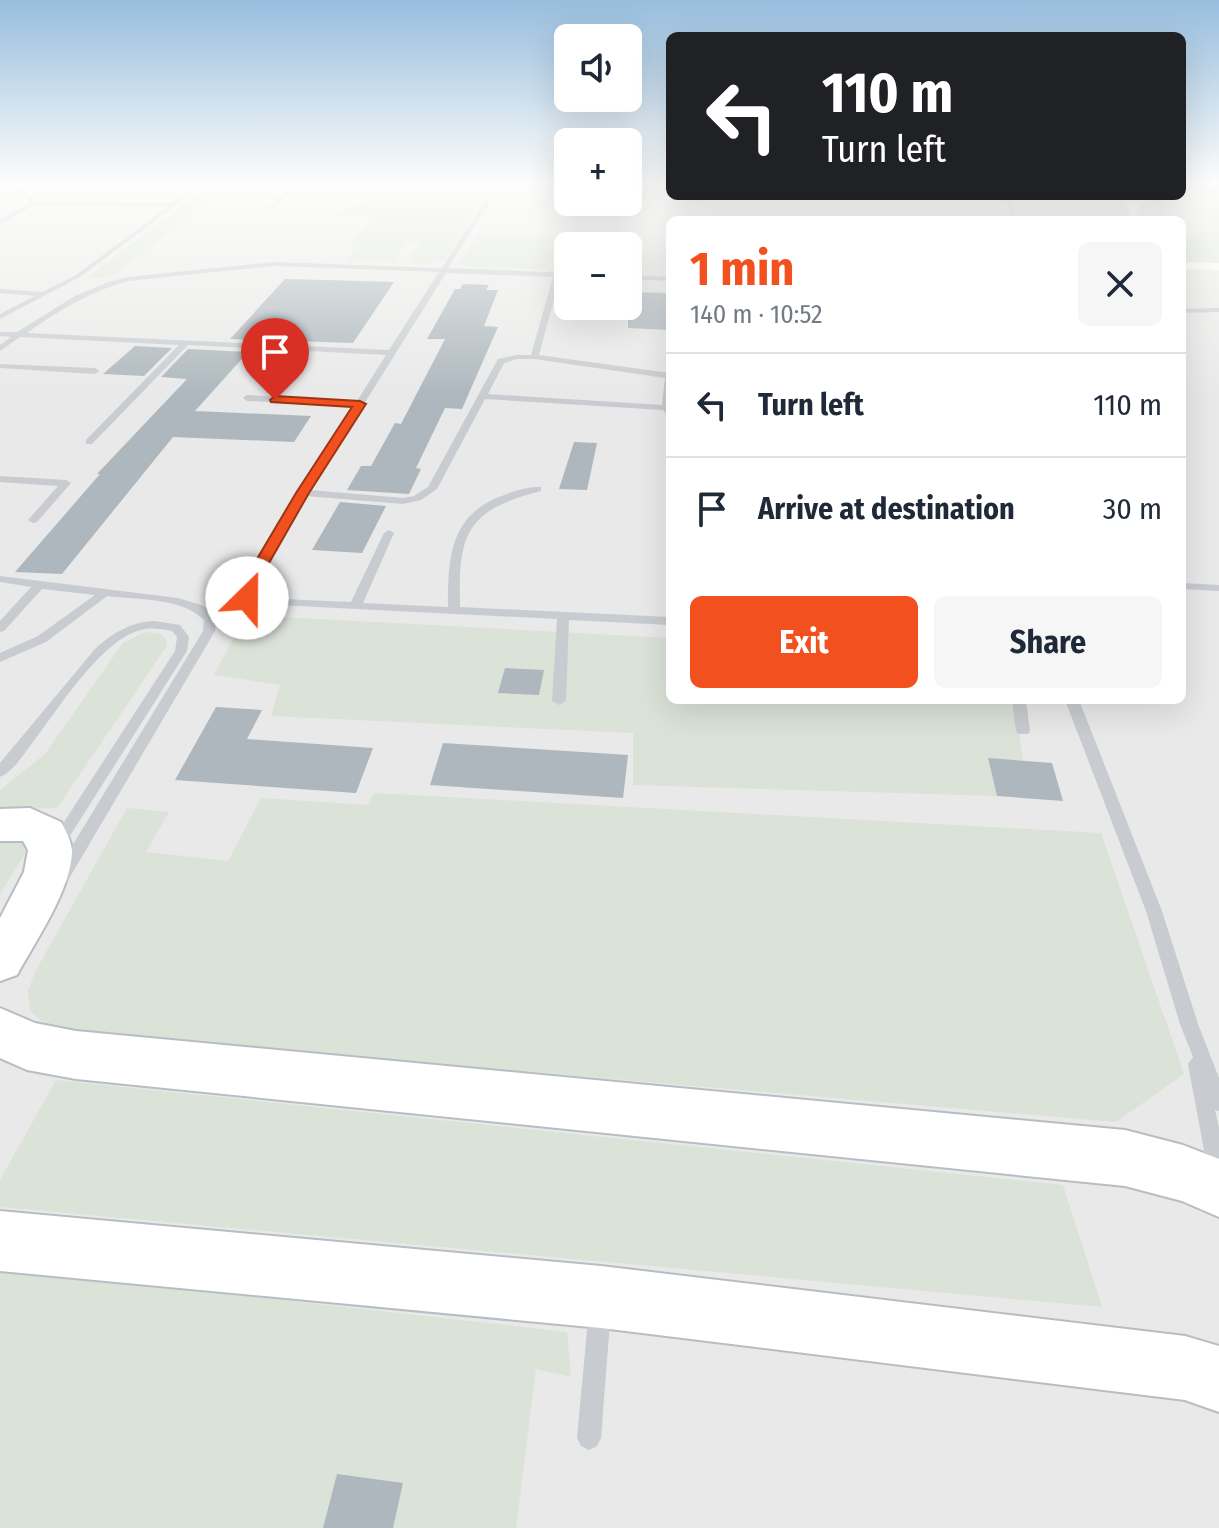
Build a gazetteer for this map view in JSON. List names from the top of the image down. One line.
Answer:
{"page":{"map_buttons":["+","−"],"turn":["110 m","Turn left"],"heading":["1 min","140 m · 10:52"],"list":[{"name":"Turn left","value":"110 m"},{"name":"Arrive at destination","value":"30 m"}],"buttons":["Exit","Share"]}}
